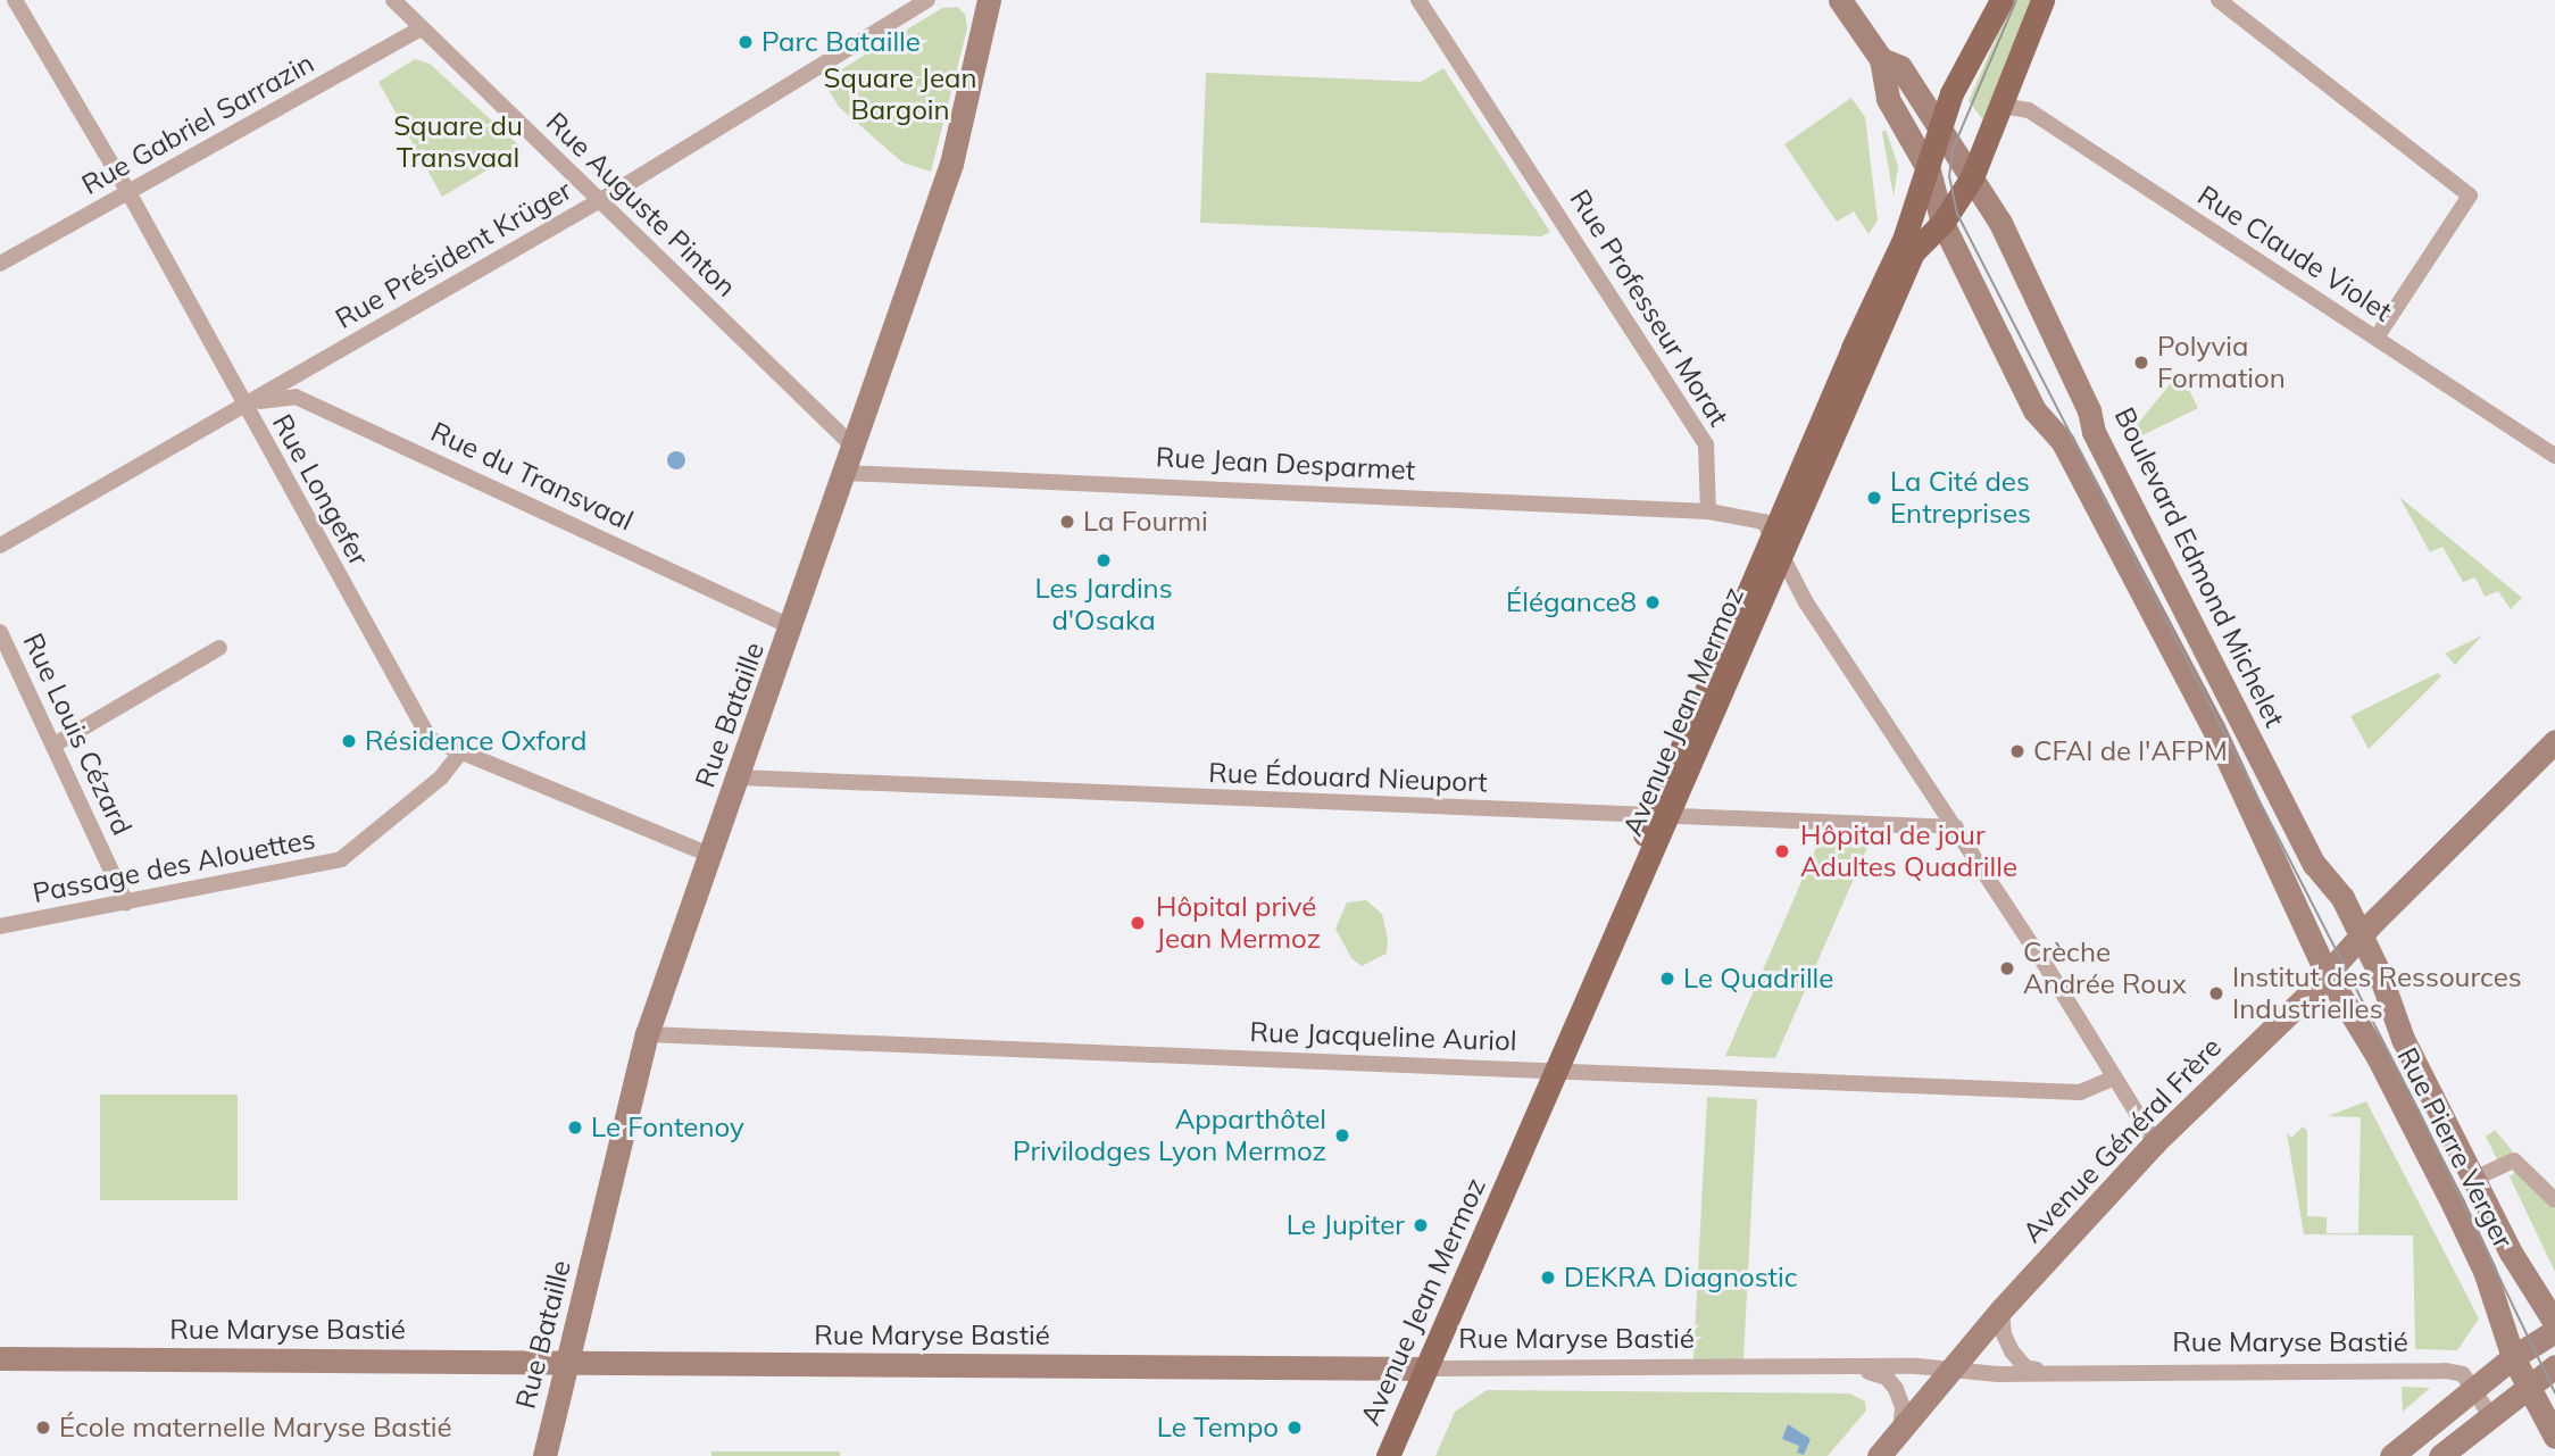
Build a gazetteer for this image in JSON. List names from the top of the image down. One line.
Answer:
{"streets":{"main road":["Avenue Jean Mermoz"],"street":["Rue Gabriel Sarrazin","Rue Auguste Pinton","Rue Claude Violet","Rue Président Krüger","Rue Professeur Morat","Rue Jean Desparmet","Rue du Transvaal","Rue Longefer","Boulevard Edmond Michelet","Rue Bataille","Rue Louis Cézard","Rue Édouard Nieuport","Passage des Alouettes","Rue Jacqueline Auriol","Avenue Général Frère","Rue Pierre Verger","Rue Maryse Bastié"]},"crossings":[["Rue Gabriel Sarrazin","Rue Auguste Pinton"],["Rue Gabriel Sarrazin","Rue Longefer"],["Rue Auguste Pinton","Rue Président Krüger"],["Rue Auguste Pinton","Rue Bataille"],["Rue Claude Violet","Avenue Jean Mermoz"],["Rue Président Krüger","Rue du Transvaal"],["Rue Président Krüger","Rue Longefer"],["Rue Professeur Morat","Rue Jean Desparmet"],["Rue Jean Desparmet","Rue Bataille"],["Rue du Transvaal","Rue Longefer"],["Rue du Transvaal","Rue Bataille"],["Rue Longefer","Rue Bataille"],["Rue Longefer","Passage des Alouettes"],["Boulevard Edmond Michelet","Avenue Jean Mermoz"],["Boulevard Edmond Michelet","Avenue Général Frère"],["Boulevard Edmond Michelet","Rue Pierre Verger"],["Avenue Jean Mermoz","Rue Édouard Nieuport"],["Avenue Jean Mermoz","Rue Jacqueline Auriol"],["Avenue Jean Mermoz","Rue Maryse Bastié"],["Rue Bataille","Rue Édouard Nieuport"],["Rue Bataille","Rue Jacqueline Auriol"],["Rue Bataille","Rue Maryse Bastié"],["Rue Louis Cézard","Passage des Alouettes"],["Avenue Général Frère","Rue Pierre Verger"],["Avenue Général Frère","Rue Maryse Bastié"]],"parks":["Square Jean Bargoin","Square du Transvaal"],"places":["Parc Bataille","Polyvia Formation","La Cité des Entreprises","La Fourmi","Les Jardins d'Osaka","Élégance8","Résidence Oxford","CFAI de l'AFPM","Hôpital de jour Adultes Quadrille","Hôpital privé Jean Mermoz","Crèche Andrée Roux","Le Quadrille","Institut des Ressources Industrielles","Le Fontenoy","Apparthôtel Privilodges Lyon Mermoz","Le Jupiter","DEKRA Diagnostic","École maternelle Maryse Bastié","Le Tempo"]}
